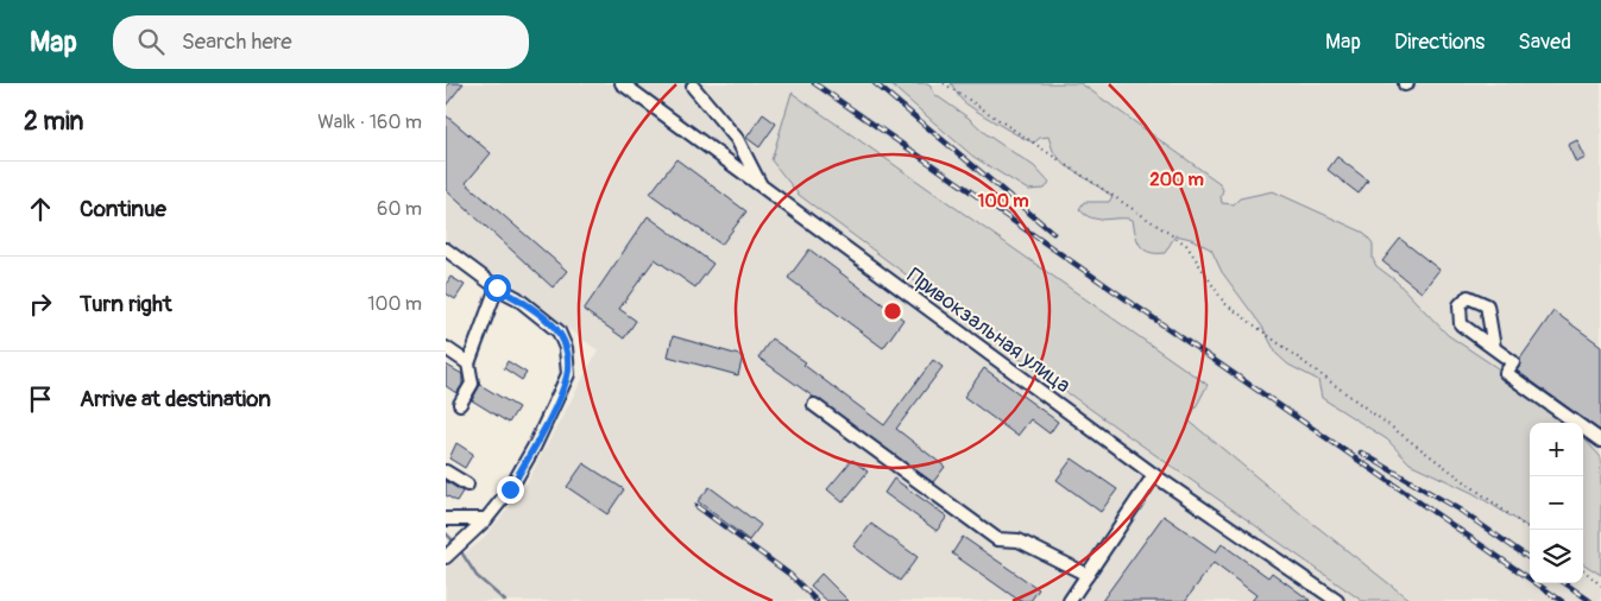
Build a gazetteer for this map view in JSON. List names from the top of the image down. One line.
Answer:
{"streets":{"street":["Привокзальная улица"]},"page":{"header":"Map","search":"Search here","nav":["Map","Directions","Saved"],"heading":["2 min","Walk · 160 m"],"list":[["Continue","60 m"],["Turn right","100 m"],"Arrive at destination"],"map_buttons":["+","−"]},"rings":["200 m","100 m"]}
